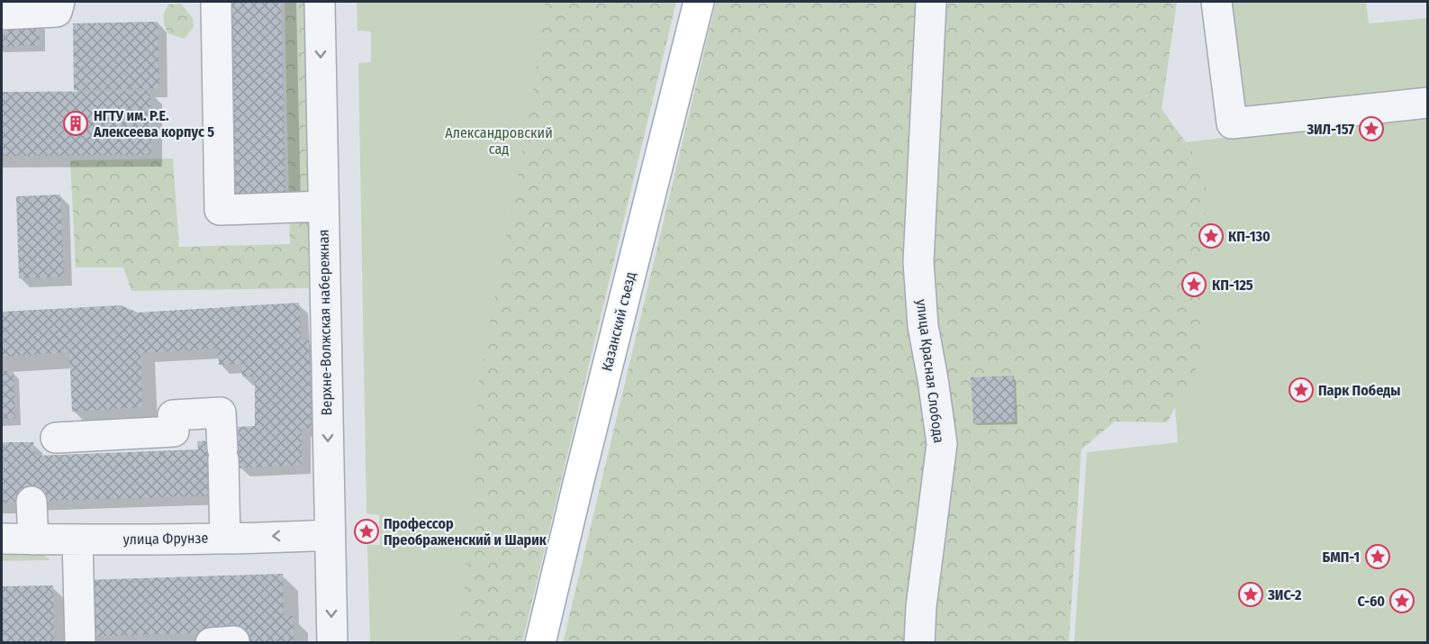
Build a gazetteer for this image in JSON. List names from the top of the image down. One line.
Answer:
{"streets":{"main road":["Казанский съезд"],"street":["Верхне-Волжская набережная","улица Красная Слобода","улица Фрунзе"]},"crossings":[["Верхне-Волжская набережная","улица Фрунзе"]],"one_way":["Верхне-Волжская набережная"],"parks":["Александровский сад"],"places":{"building":["НГТУ им. Р.Е. Алексеева корпус 5"],"place":["ЗИЛ-157","КП-130","КП-125","Парк Победы","Профессор Преображенский и Шарик","БМП-1","ЗИС-2","С-60"]}}
